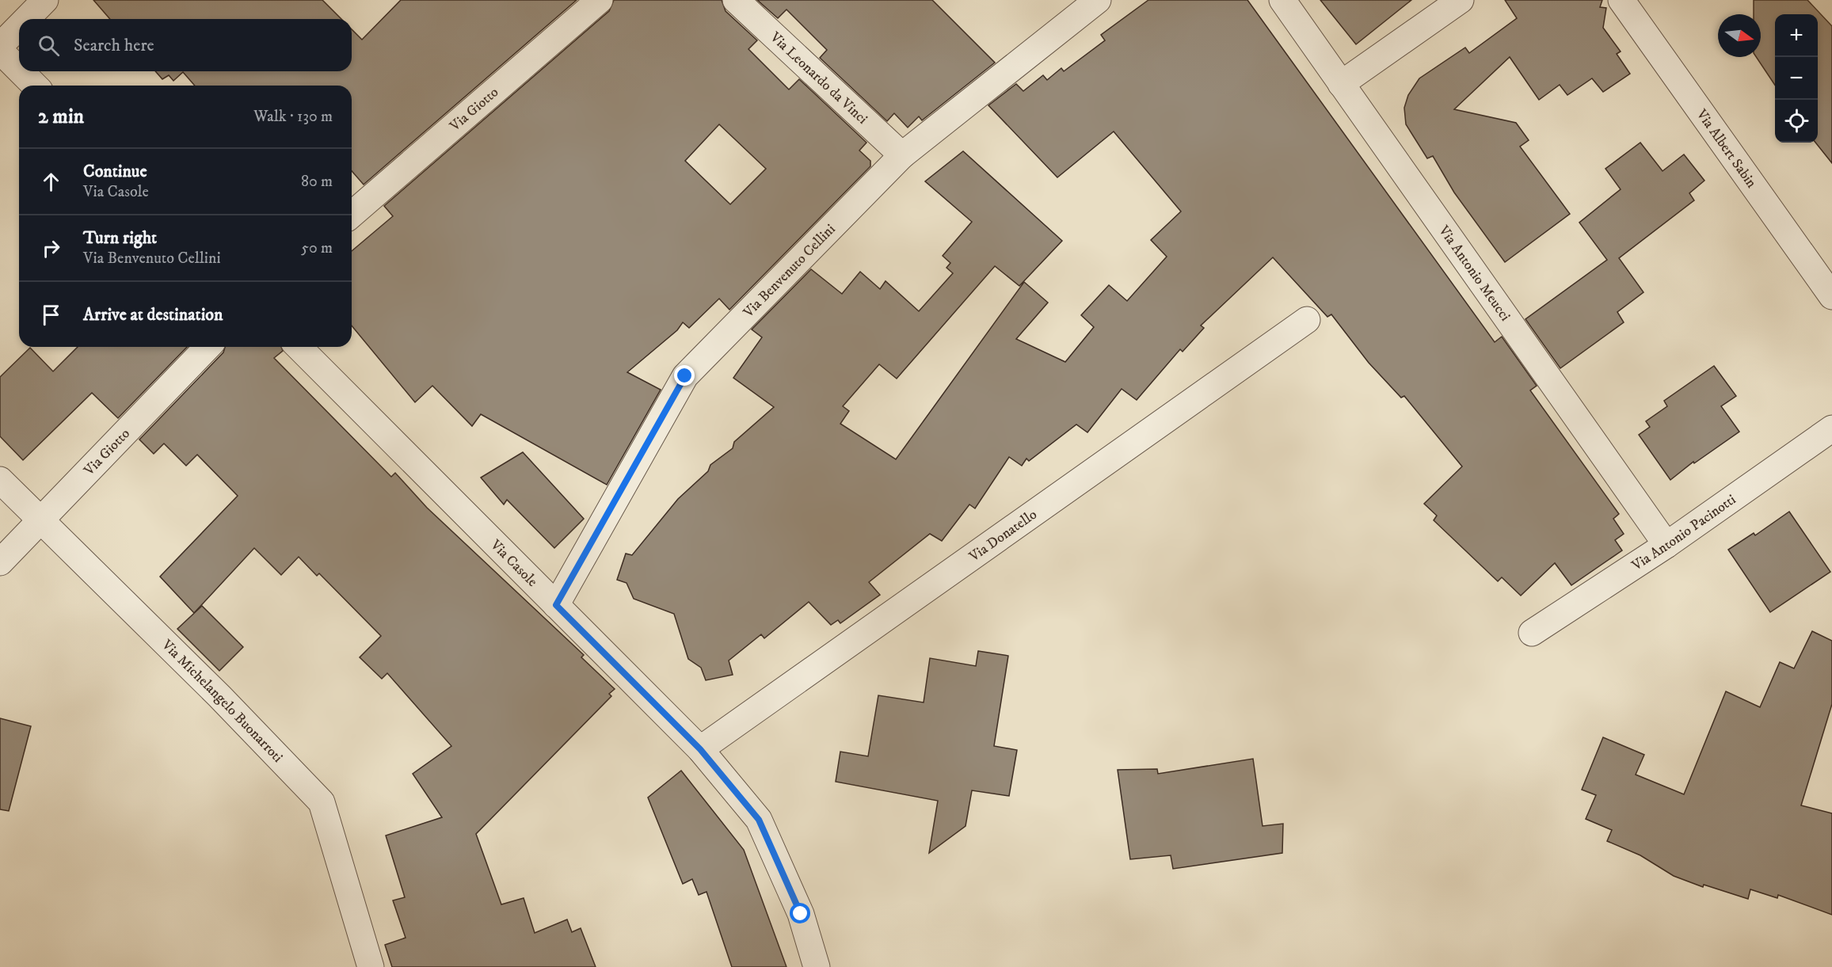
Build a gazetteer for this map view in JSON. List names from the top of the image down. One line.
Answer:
{"streets":{"street":["Via Leonardo da Vinci","Via Giotto","Via Albert Sabin","Via Benvenuto Cellini","Via Antonio Meucci","Via Antonio Pacinotti","Via Donatello","Via Casole","Via Michelangelo Buonarroti"]},"crossings":[["Via Leonardo da Vinci","Via Benvenuto Cellini"],["Via Giotto","Via Michelangelo Buonarroti"],["Via Benvenuto Cellini","Via Casole"],["Via Antonio Meucci","Via Antonio Pacinotti"],["Via Donatello","Via Casole"]],"north":"right","page":{"map_buttons":["+","−"],"search":"Search here","heading":["2 min","Walk · 130 m"],"list":[["Continue","Via Casole","80 m"],["Turn right","Via Benvenuto Cellini","50 m"],"Arrive at destination"]}}
